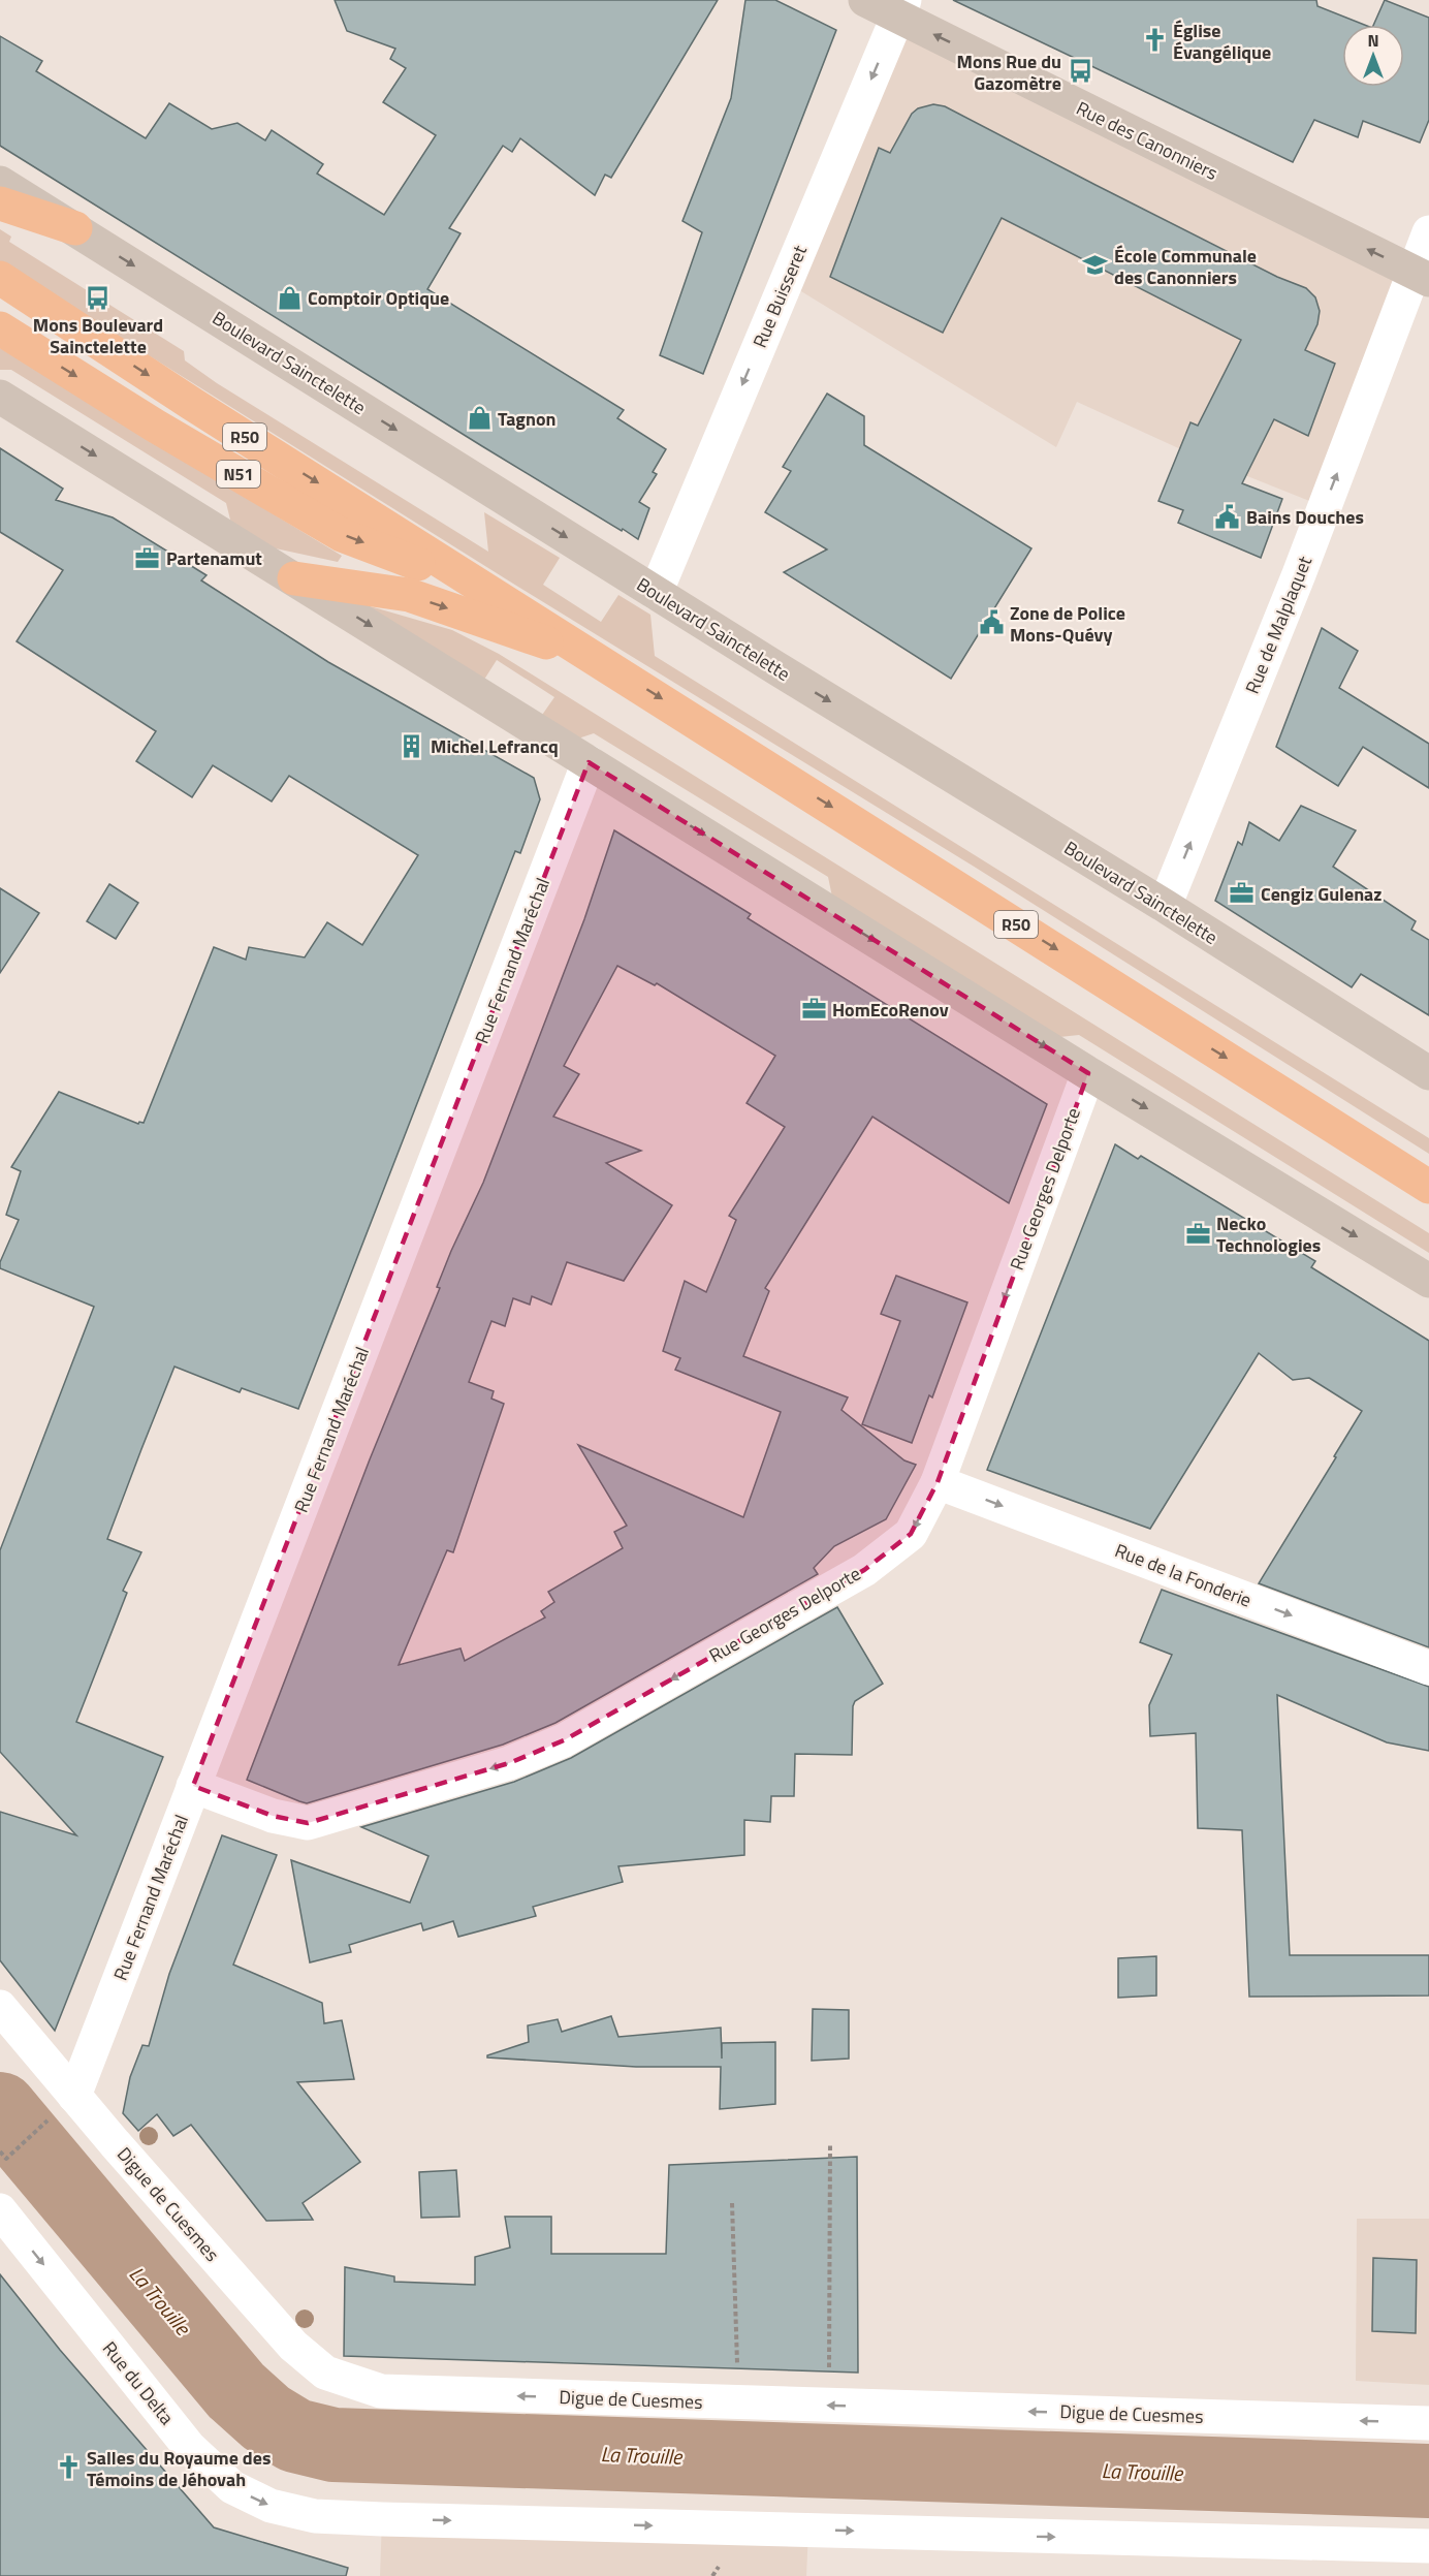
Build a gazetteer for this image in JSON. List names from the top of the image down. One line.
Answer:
{"streets":{"highway":["R50","N51"],"street":["Rue des Canonniers","Rue Buisseret","Boulevard Sainctelette","Rue de Malplaquet","Rue Fernand Maréchal","Rue Georges Delporte","Rue de la Fonderie","Digue de Cuesmes","Rue du Delta"]},"crossings":[["Rue des Canonniers","Rue Buisseret"],["Rue des Canonniers","Rue de Malplaquet"],["Rue Buisseret","Boulevard Sainctelette"],["Boulevard Sainctelette","Rue de Malplaquet"],["R50","N51"],["Rue Fernand Maréchal","Rue Georges Delporte"],["Rue Fernand Maréchal","Digue de Cuesmes"],["Rue Georges Delporte","Rue de la Fonderie"]],"one_way":["Rue des Canonniers","Rue Buisseret","Rue de Malplaquet","Rue Georges Delporte","Rue de la Fonderie","Digue de Cuesmes","Rue du Delta"],"water":["La Trouille"],"places":{"church":["Église Évangélique","Salles du Royaume des Témoins de Jéhovah"],"bus stop":["Mons Rue du Gazomètre","Mons Boulevard Sainctelette"],"school or university":["École Communale des Canonniers"],"shop":["Comptoir Optique","Tagnon"],"public building":["Bains Douches","Zone de Police Mons-Quévy"],"office":["Partenamut","Cengiz Gulenaz","HomEcoRenov","Necko Technologies"],"building":["Michel Lefrancq"]},"north":"top"}
